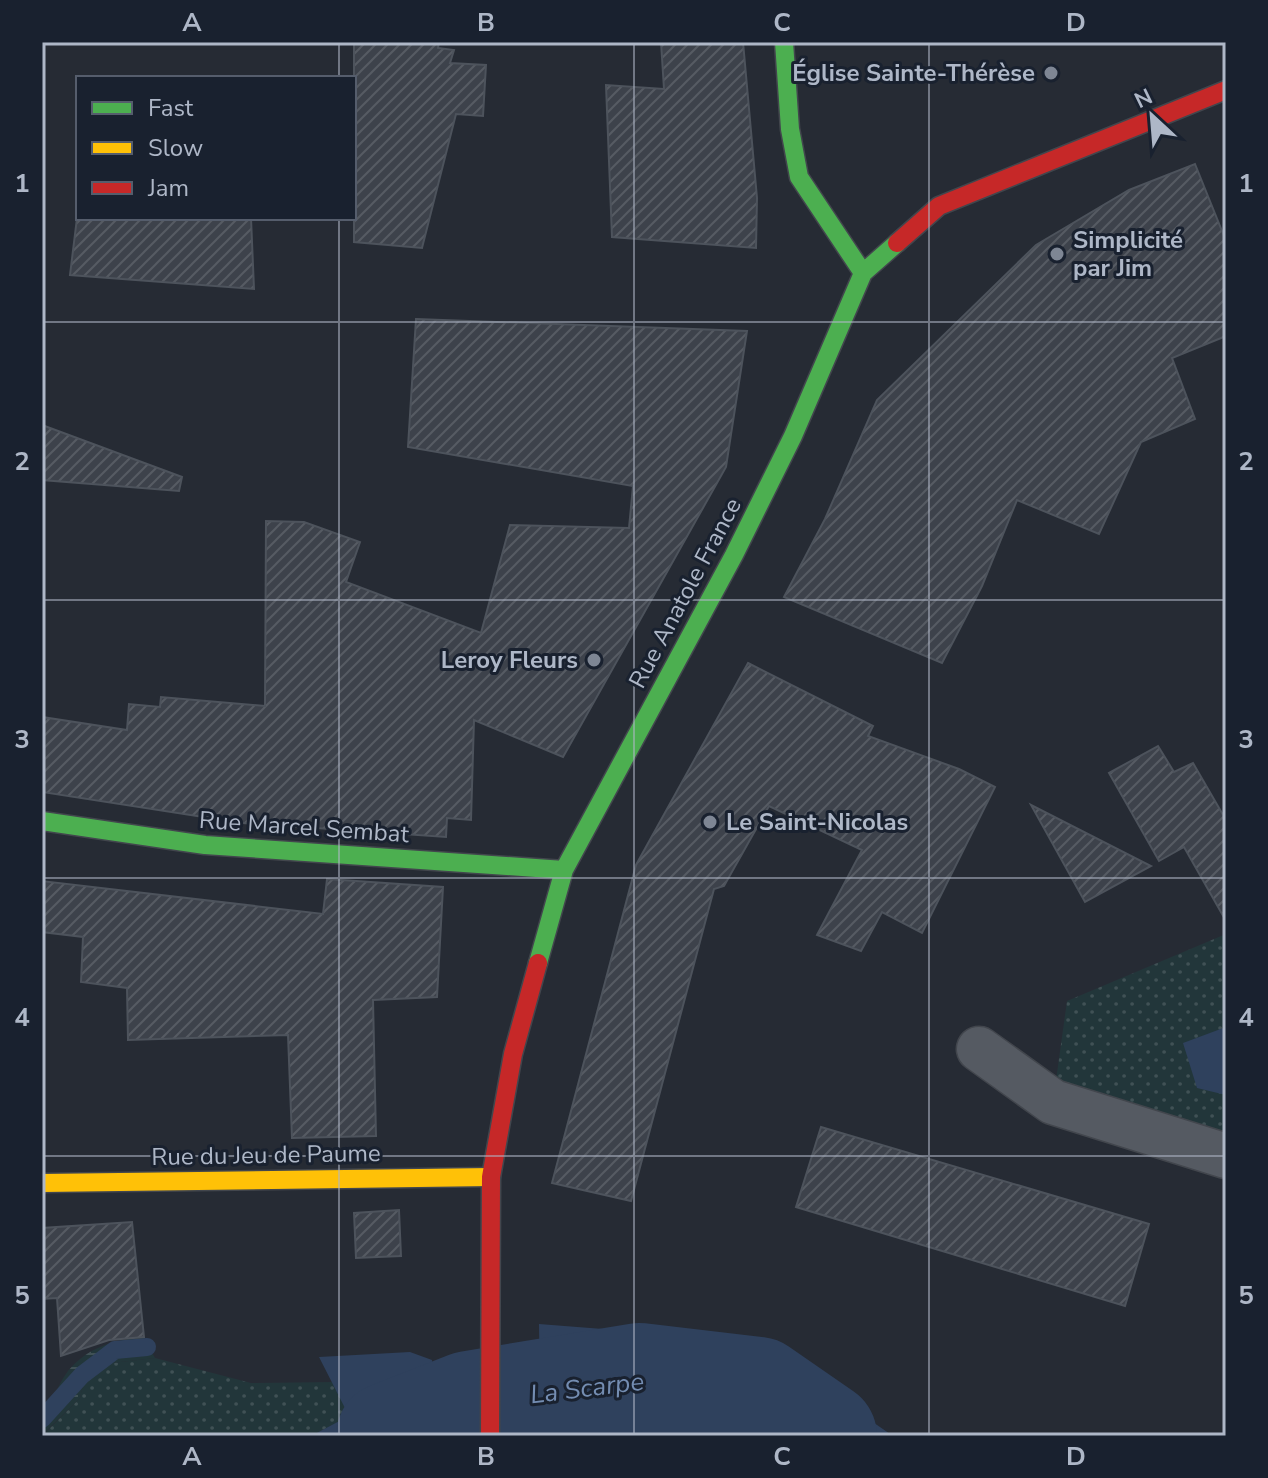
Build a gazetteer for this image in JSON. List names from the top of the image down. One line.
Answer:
{"streets":{"main road":["Rue Anatole France","Rue Marcel Sembat","Rue du Jeu de Paume"]},"crossings":[["Rue Anatole France","Rue Marcel Sembat"],["Rue Anatole France","Rue du Jeu de Paume"]],"water":["La Scarpe"],"places":["Église Sainte-Thérèse","Simplicité par Jim","Leroy Fleurs","Le Saint-Nicolas"],"legend":["Fast","Slow","Jam"],"north":"top left","grid":{"columns":["A","B","C","D"],"rows":["1","2","3","4","5"]}}
